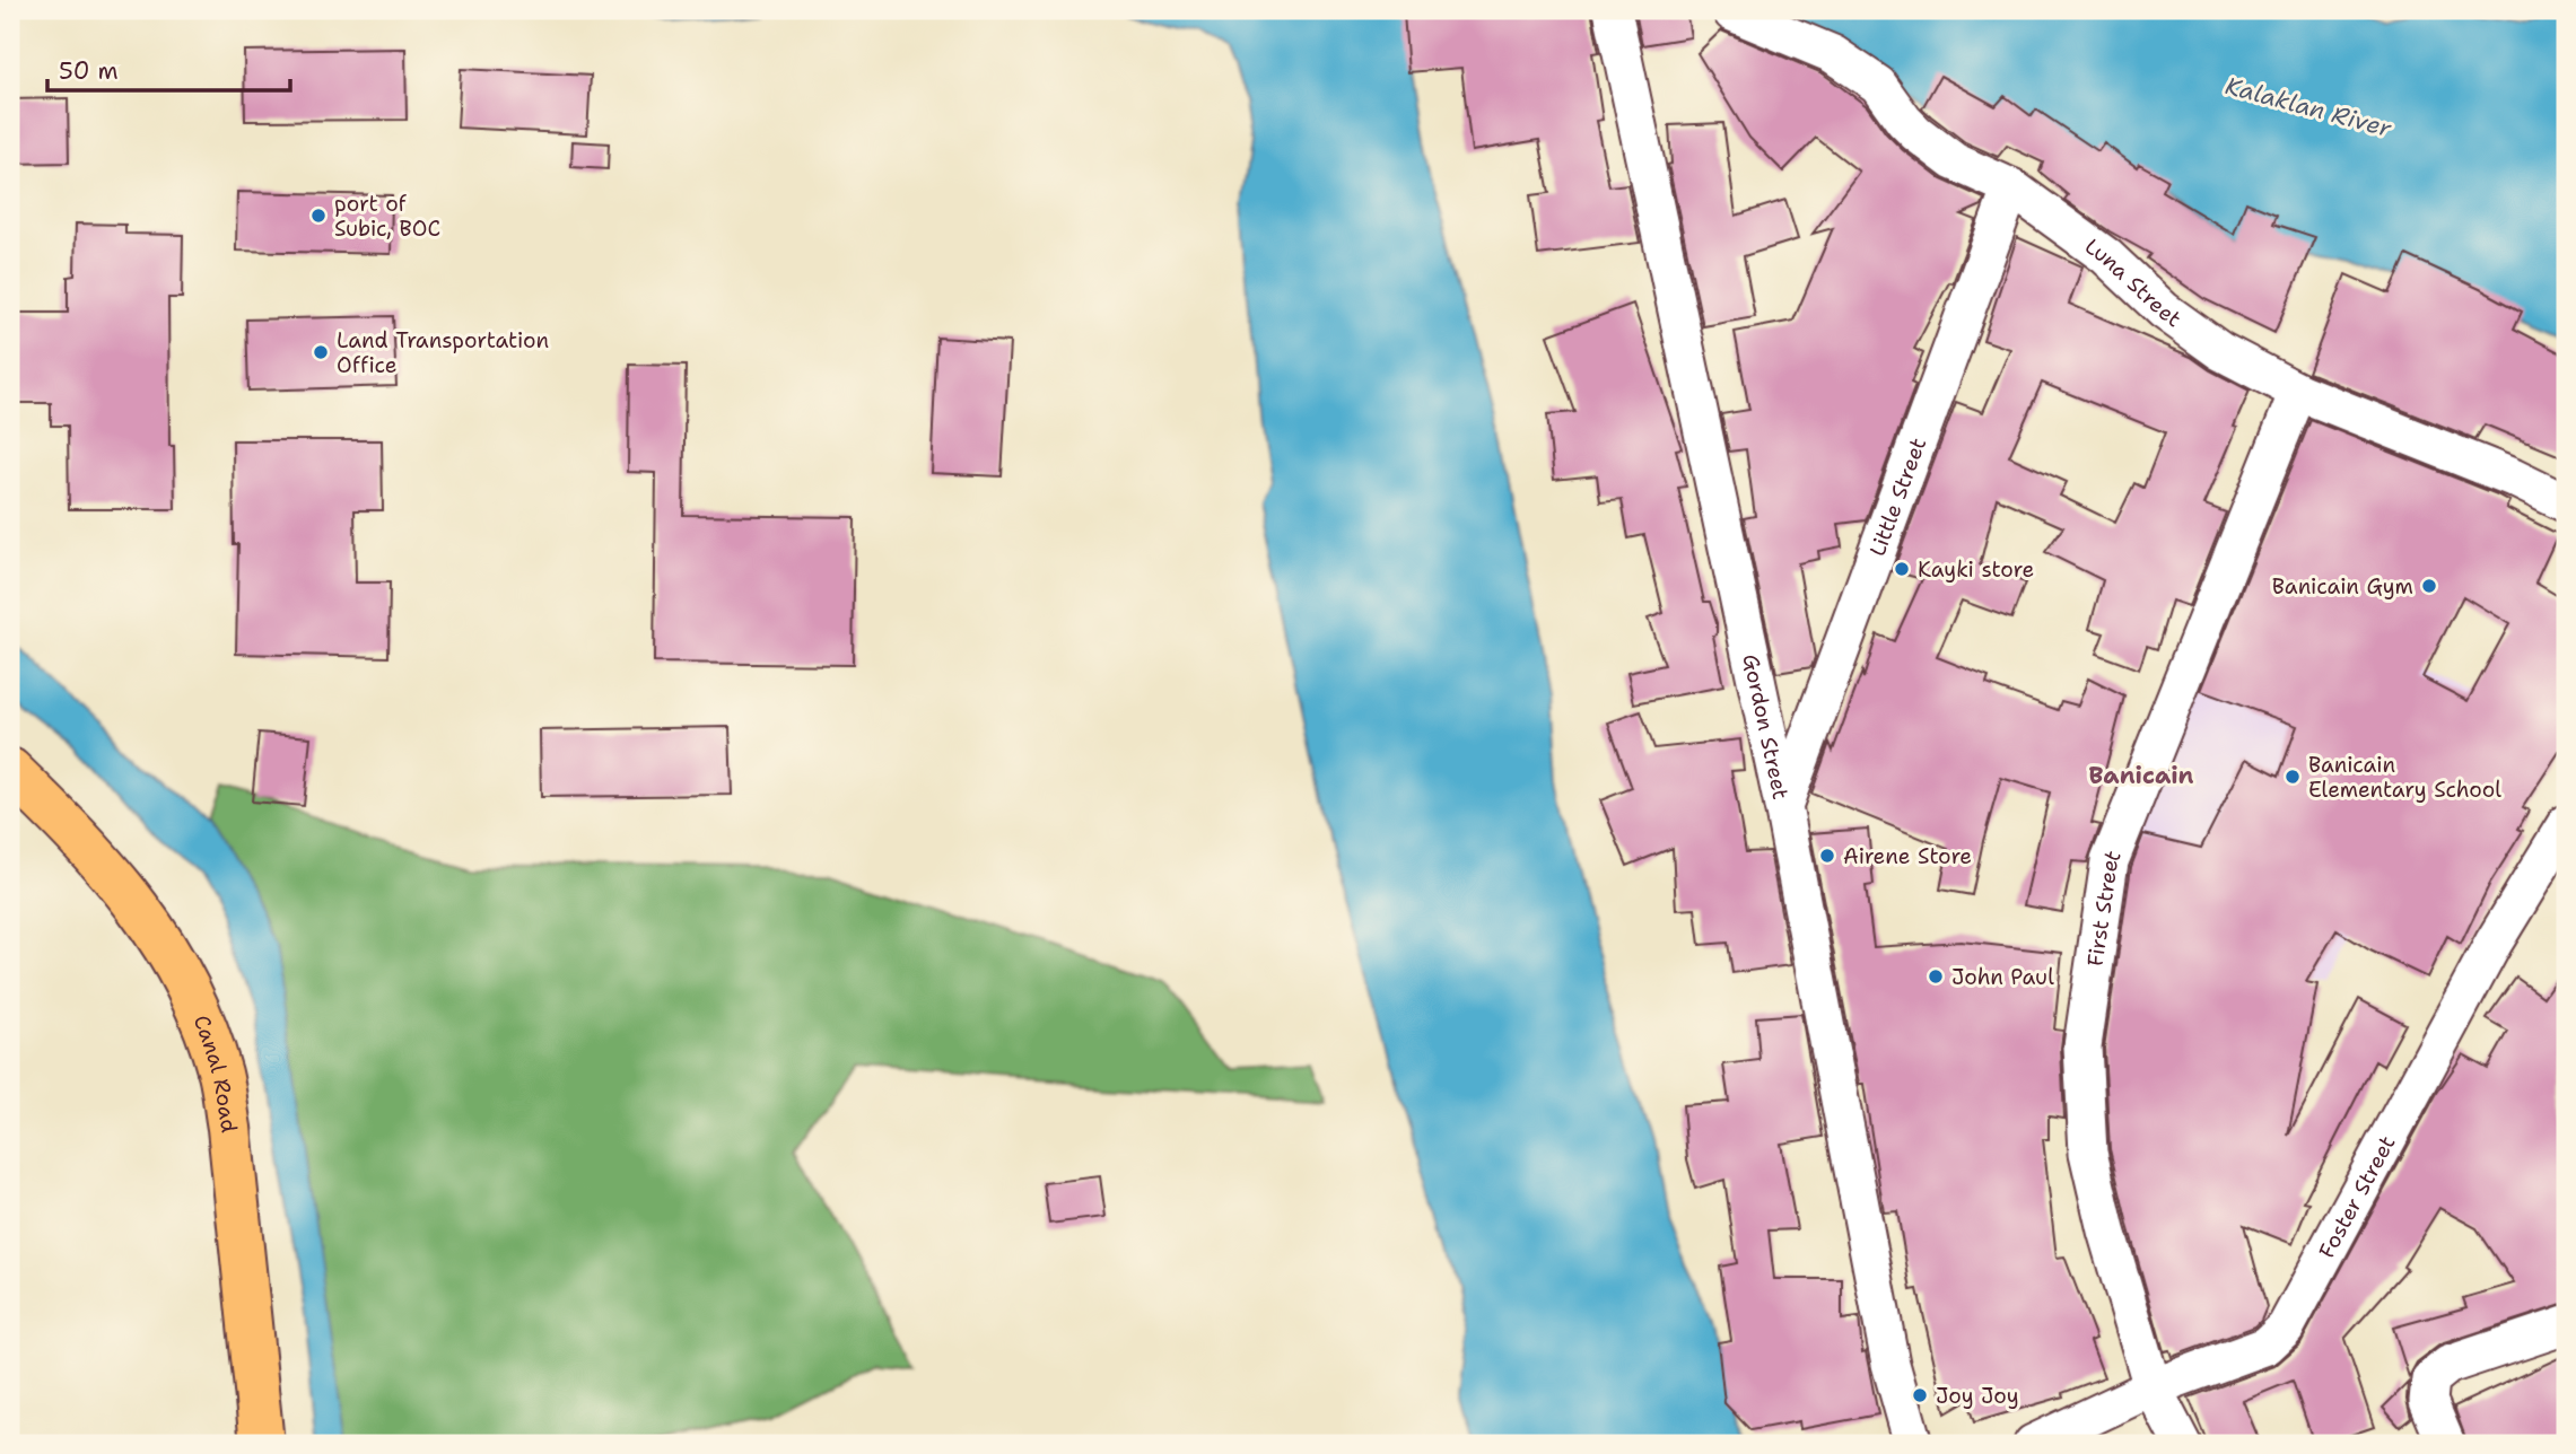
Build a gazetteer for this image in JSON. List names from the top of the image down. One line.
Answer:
{"streets":{"main road":["Canal Road"],"street":["Luna Street","Little Street","Gordon Street","First Street","Foster Street"]},"crossings":[["Luna Street","Little Street"],["Luna Street","First Street"],["Little Street","Gordon Street"],["First Street","Foster Street"]],"districts":["Banicain"],"water":["Kalaklan River"],"places":["port of Subic, BOC","Land Transportation Office","Kayki store","Banicain Gym","Banicain Elementary School","Airene Store","John Paul","Joy Joy"],"scale_bar":"50 m"}
